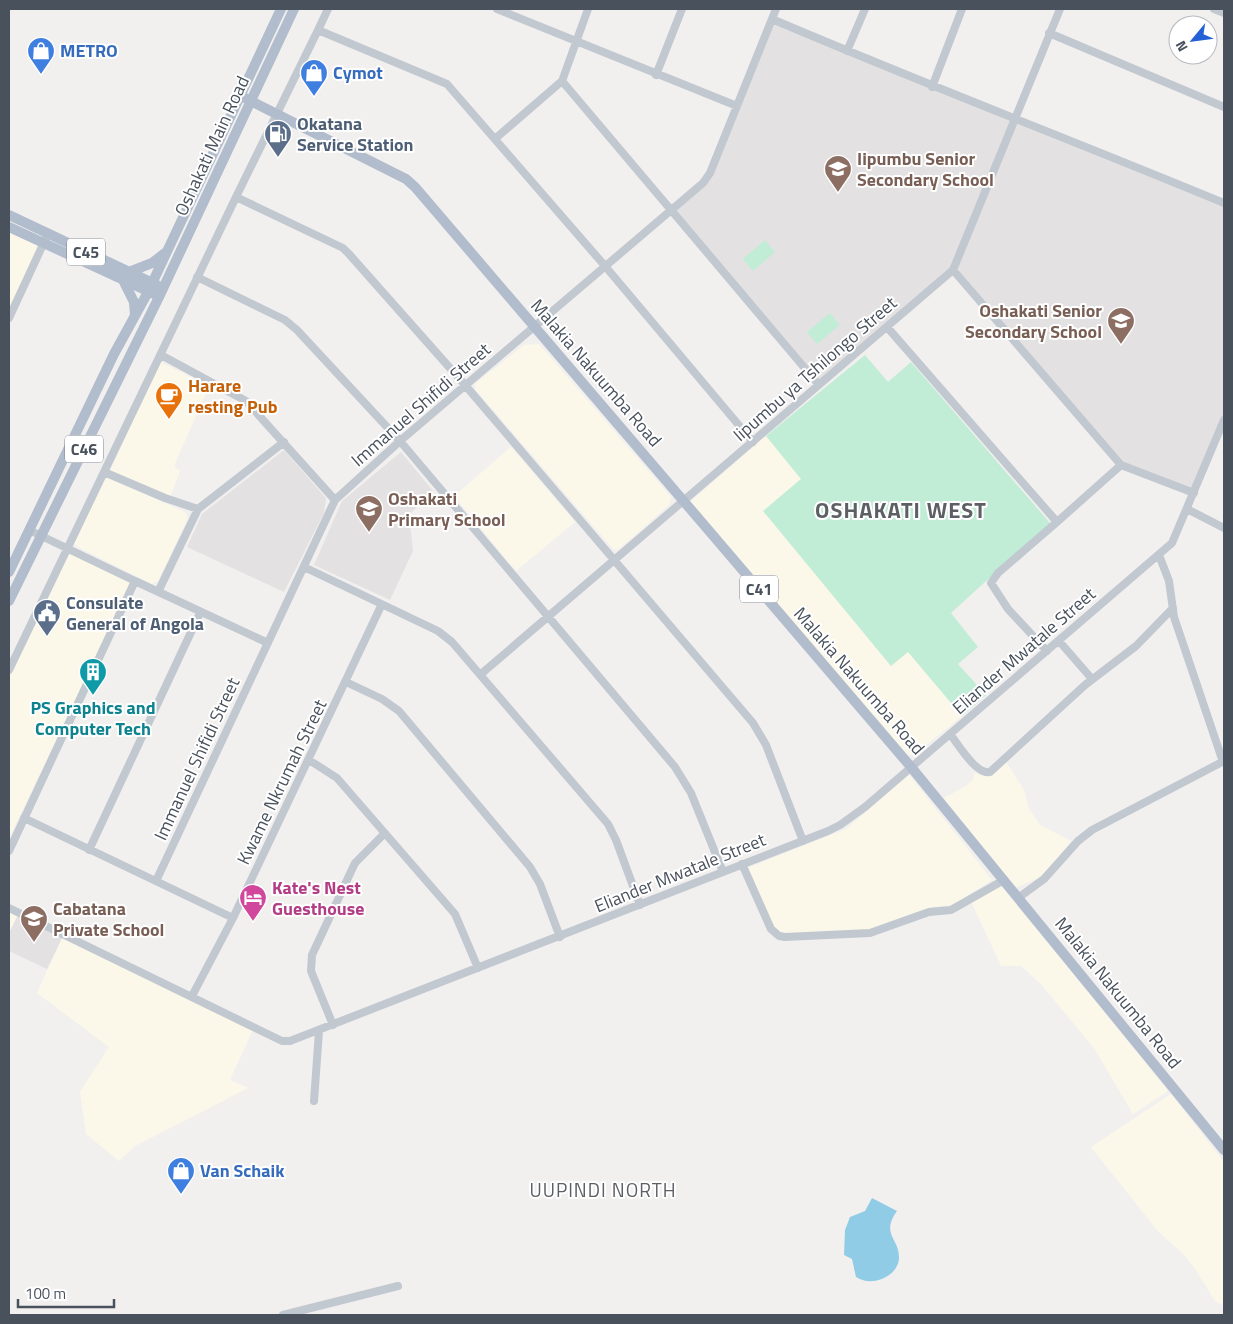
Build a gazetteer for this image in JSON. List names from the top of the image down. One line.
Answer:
{"streets":{"main road":["Oshakati Main Road","C45","Malakia Nakuumba Road","C46","C41"],"street":["Iipumbu ya Tshilongo Street","Immanuel Shifidi Street","Eliander Mwatale Street","Kwame Nkrumah Street"]},"crossings":[["Oshakati Main Road","C45"],["Oshakati Main Road","Malakia Nakuumba Road"],["Oshakati Main Road","C46"],["C45","C46"],["Iipumbu ya Tshilongo Street","Malakia Nakuumba Road"],["Malakia Nakuumba Road","Immanuel Shifidi Street"],["Malakia Nakuumba Road","Eliander Mwatale Street"],["Eliander Mwatale Street","Kwame Nkrumah Street"]],"districts":["OSHAKATI WEST","UUPINDI NORTH"],"places":{"shop":["METRO","Cymot","Van Schaik"],"fuel station":["Okatana Service Station"],"school or university":["Iipumbu Senior Secondary School","Oshakati Senior Secondary School","Oshakati Primary School","Cabatana Private School"],"cafe":["Harare resting Pub"],"public building":["Consulate General of Angola"],"building":["PS Graphics and Computer Tech"],"hotel":["Kate's Nest Guesthouse"]},"scale_bar":"100 m","north":"bottom left"}
